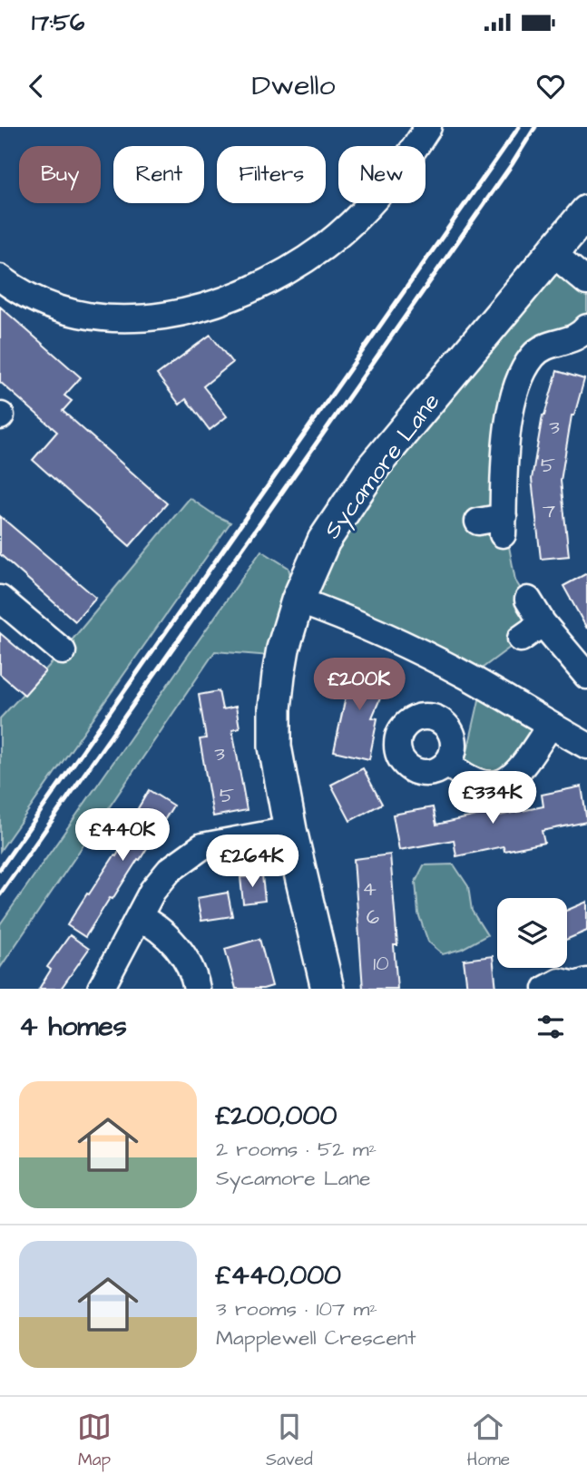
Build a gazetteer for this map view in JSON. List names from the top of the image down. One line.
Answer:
{"streets":{"street":["Sycamore Lane"]},"house_numbers":["3","5","7","3","5","4","6","10"],"page":{"status":"17:56","header":"Dwello","chip":["Buy","Rent","Filters","New"],"price":["£200K","£334K","£440K","£264K"],"heading":"4 homes","list":[{"name":"£200,000","note":"2 rooms · 52 m² · Sycamore Lane"},{"name":"£440,000","note":"3 rooms · 107 m² · Mapplewell Crescent"}],"tabs":["Map","Saved","Home"]}}
